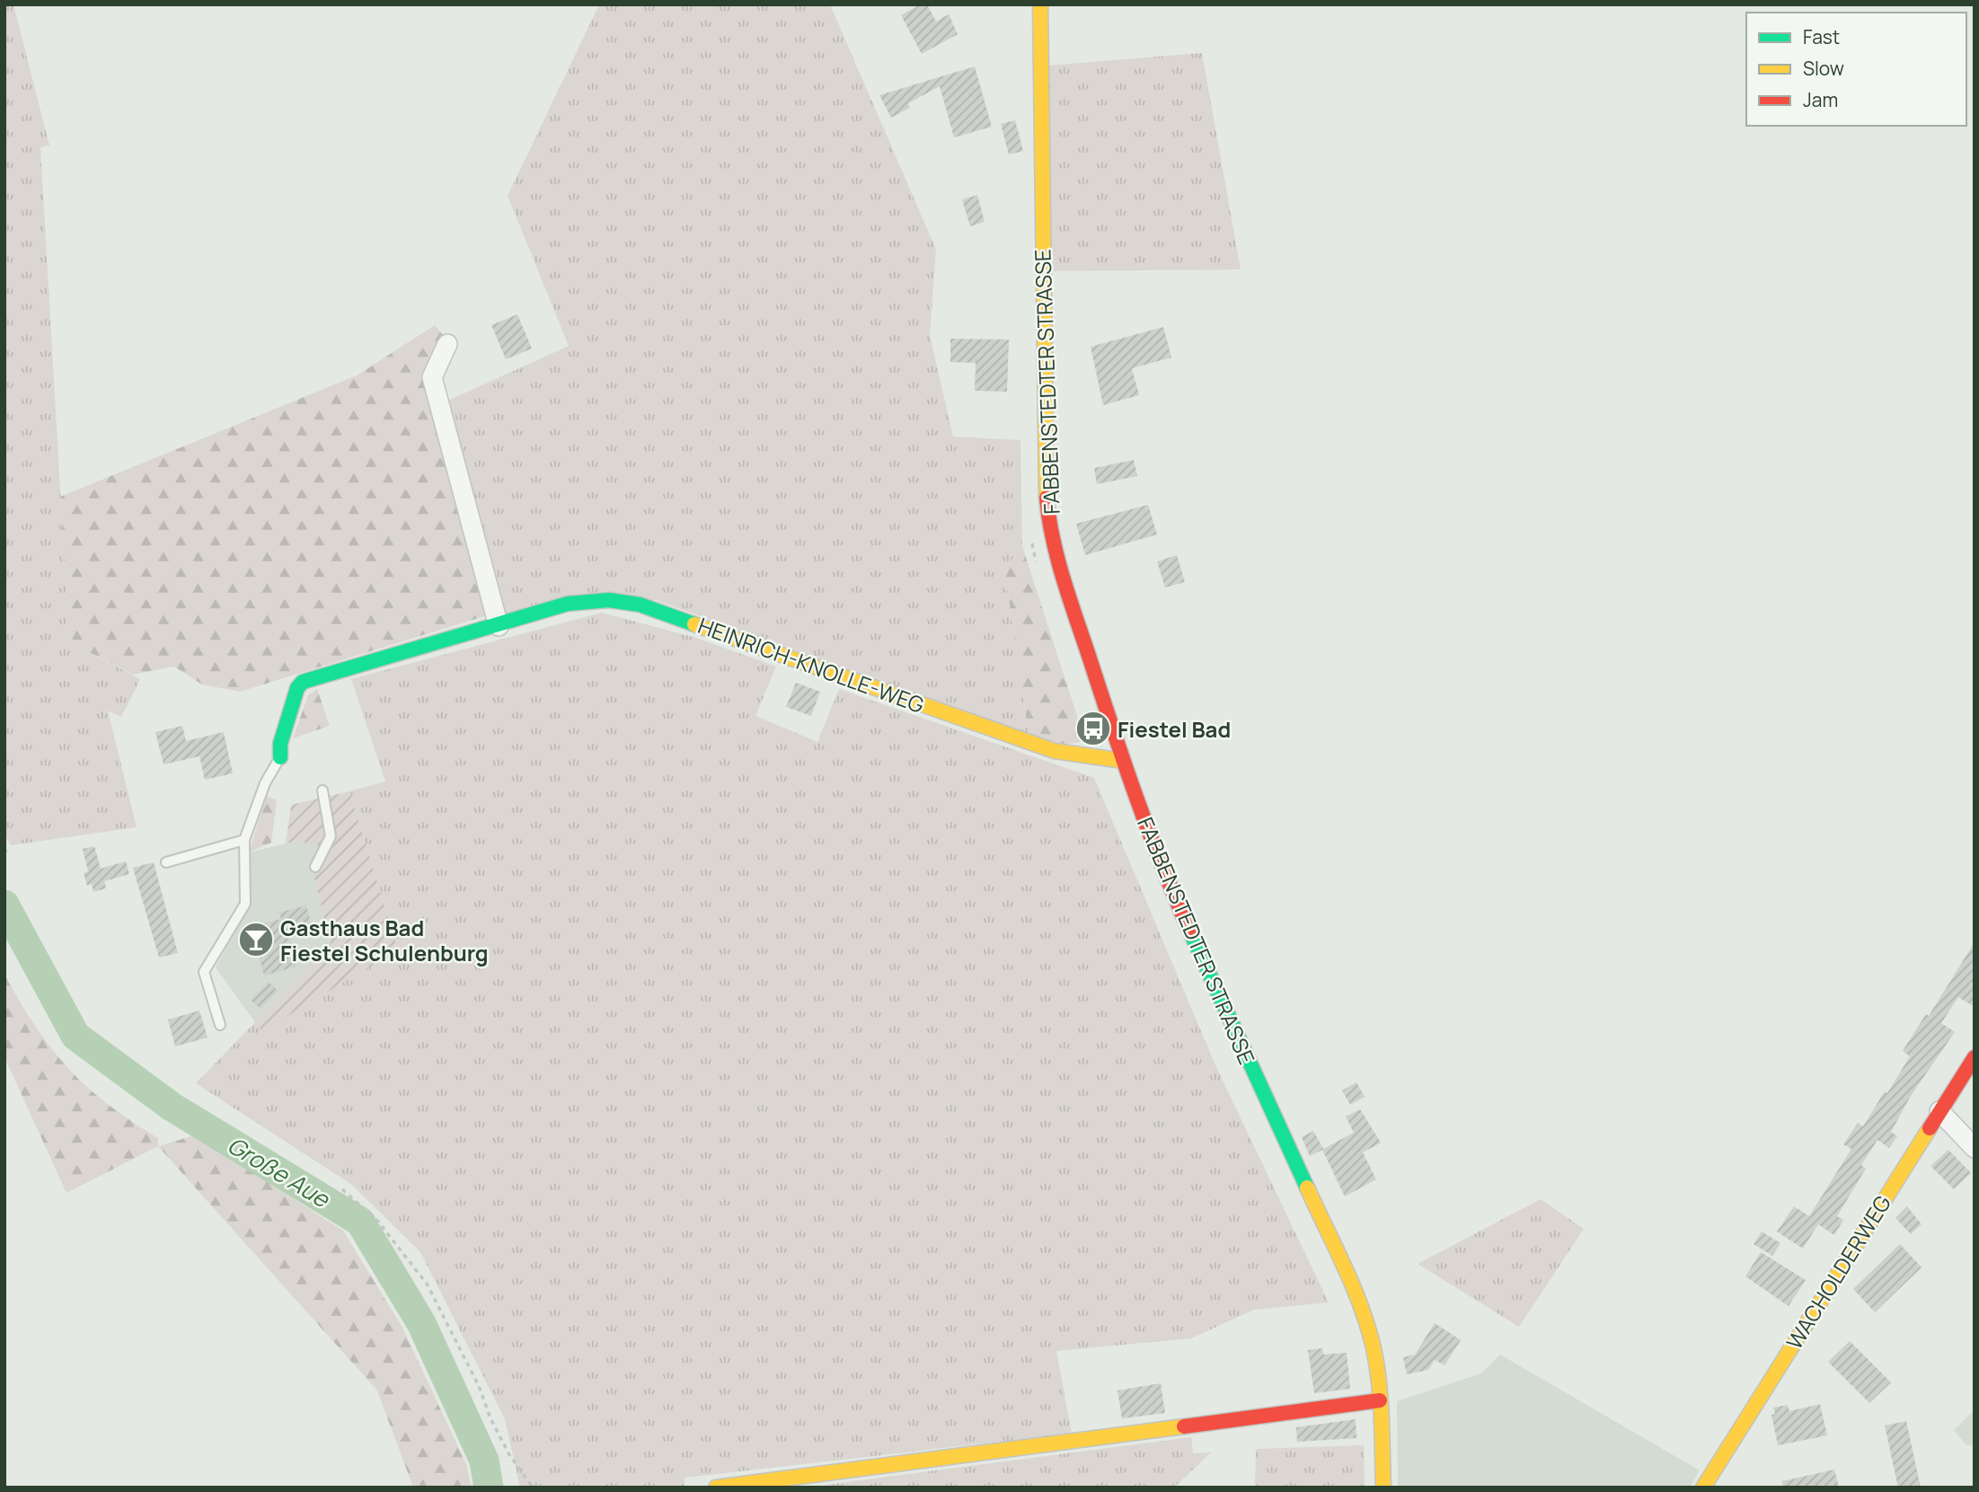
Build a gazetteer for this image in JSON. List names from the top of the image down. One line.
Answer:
{"streets":{"street":["FABBENSTEDTER STRASSE","HEINRICH-KNOLLE-WEG","WACHOLDERWEG"]},"crossings":[["FABBENSTEDTER STRASSE","HEINRICH-KNOLLE-WEG"]],"water":["Große Aue"],"places":{"bus stop":["Fiestel Bad"],"bar":["Gasthaus Bad Fiestel Schulenburg"]},"legend":["Fast","Slow","Jam"]}
